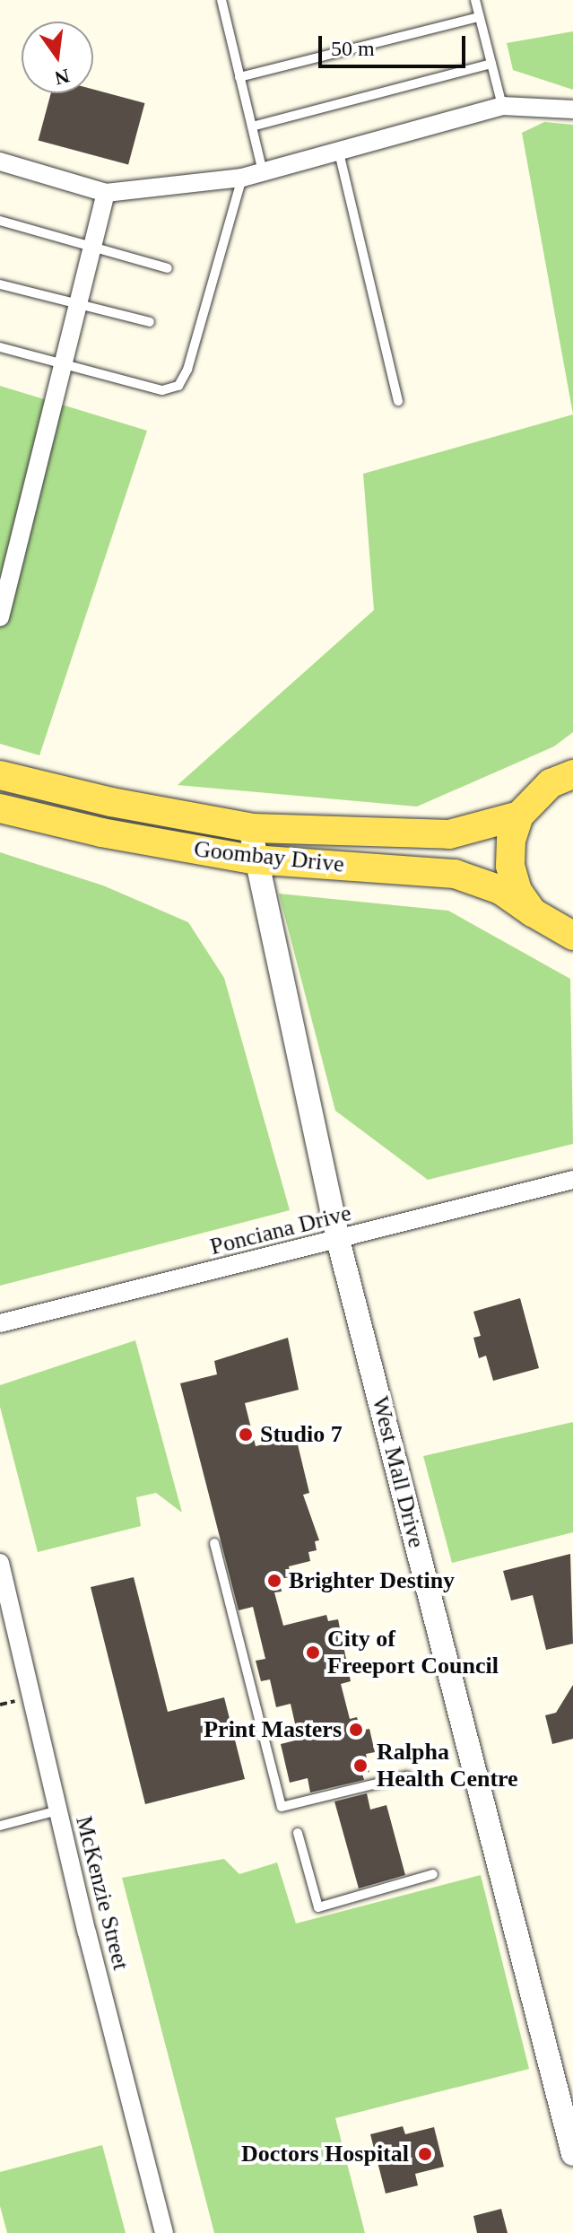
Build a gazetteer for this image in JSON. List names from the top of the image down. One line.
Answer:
{"streets":{"main road":["Goombay Drive"],"street":["Ponciana Drive","West Mall Drive","McKenzie Street"]},"crossings":[["Goombay Drive","West Mall Drive"],["Ponciana Drive","West Mall Drive"]],"places":["Studio 7","Brighter Destiny","City of Freeport Council","Print Masters","Ralpha Health Centre","Doctors Hospital"],"scale_bar":"50 m","north":"bottom"}
